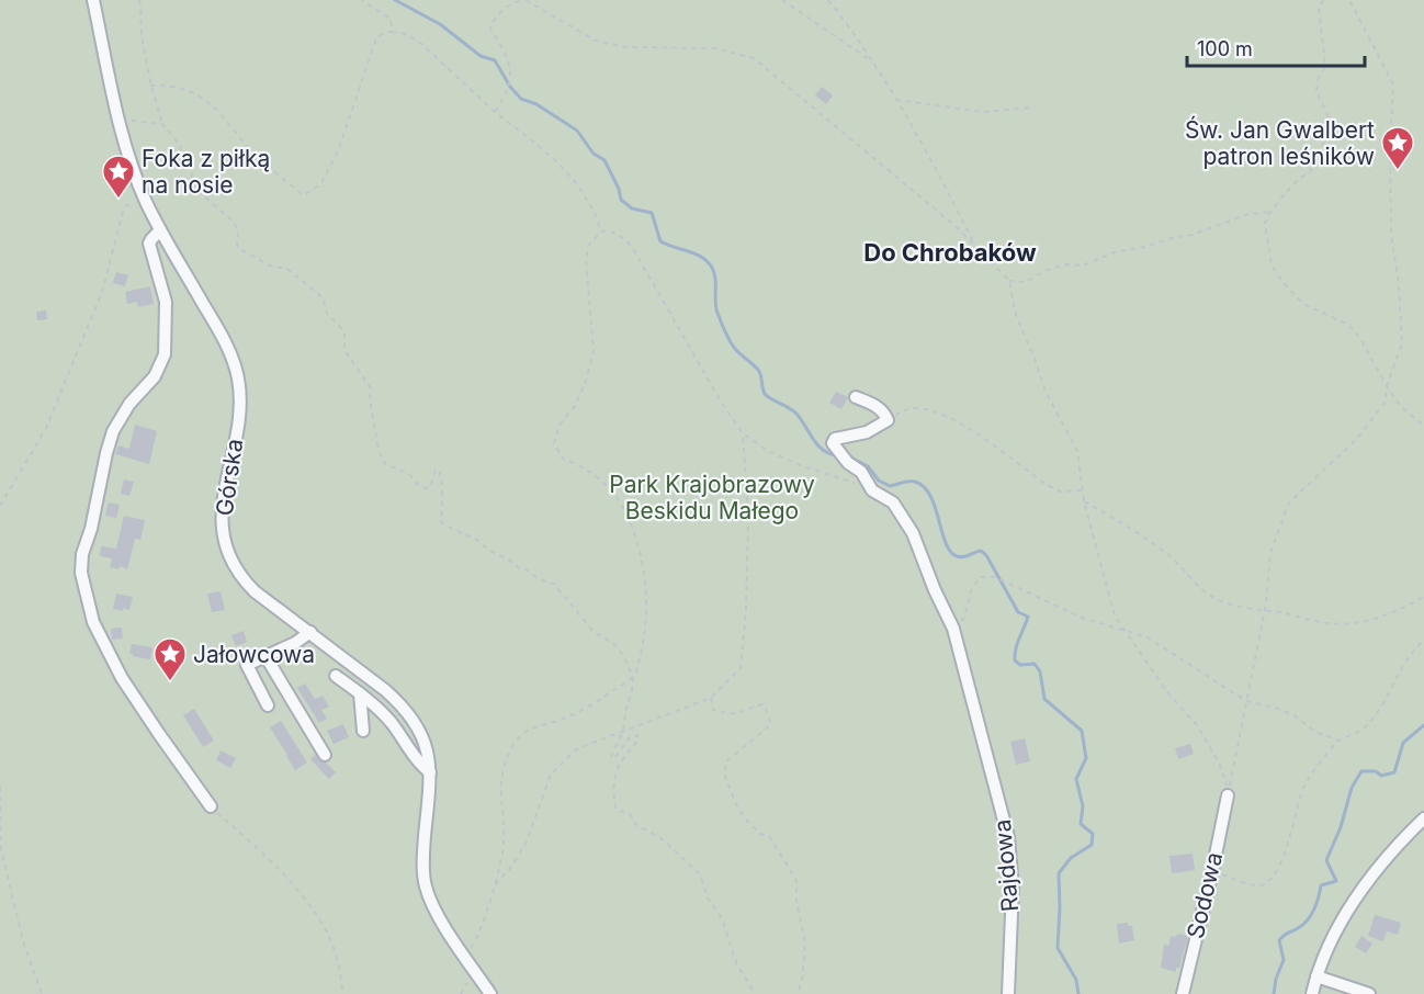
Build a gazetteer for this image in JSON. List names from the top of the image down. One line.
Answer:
{"streets":{"street":["Górska","Rajdowa","Sodowa"]},"districts":["Do Chrobaków"],"parks":["Park Krajobrazowy Beskidu Małego"],"places":{"place":["Św. Jan Gwalbert patron leśników","Foka z piłką na nosie","Jałowcowa"]},"scale_bar":"100 m"}
